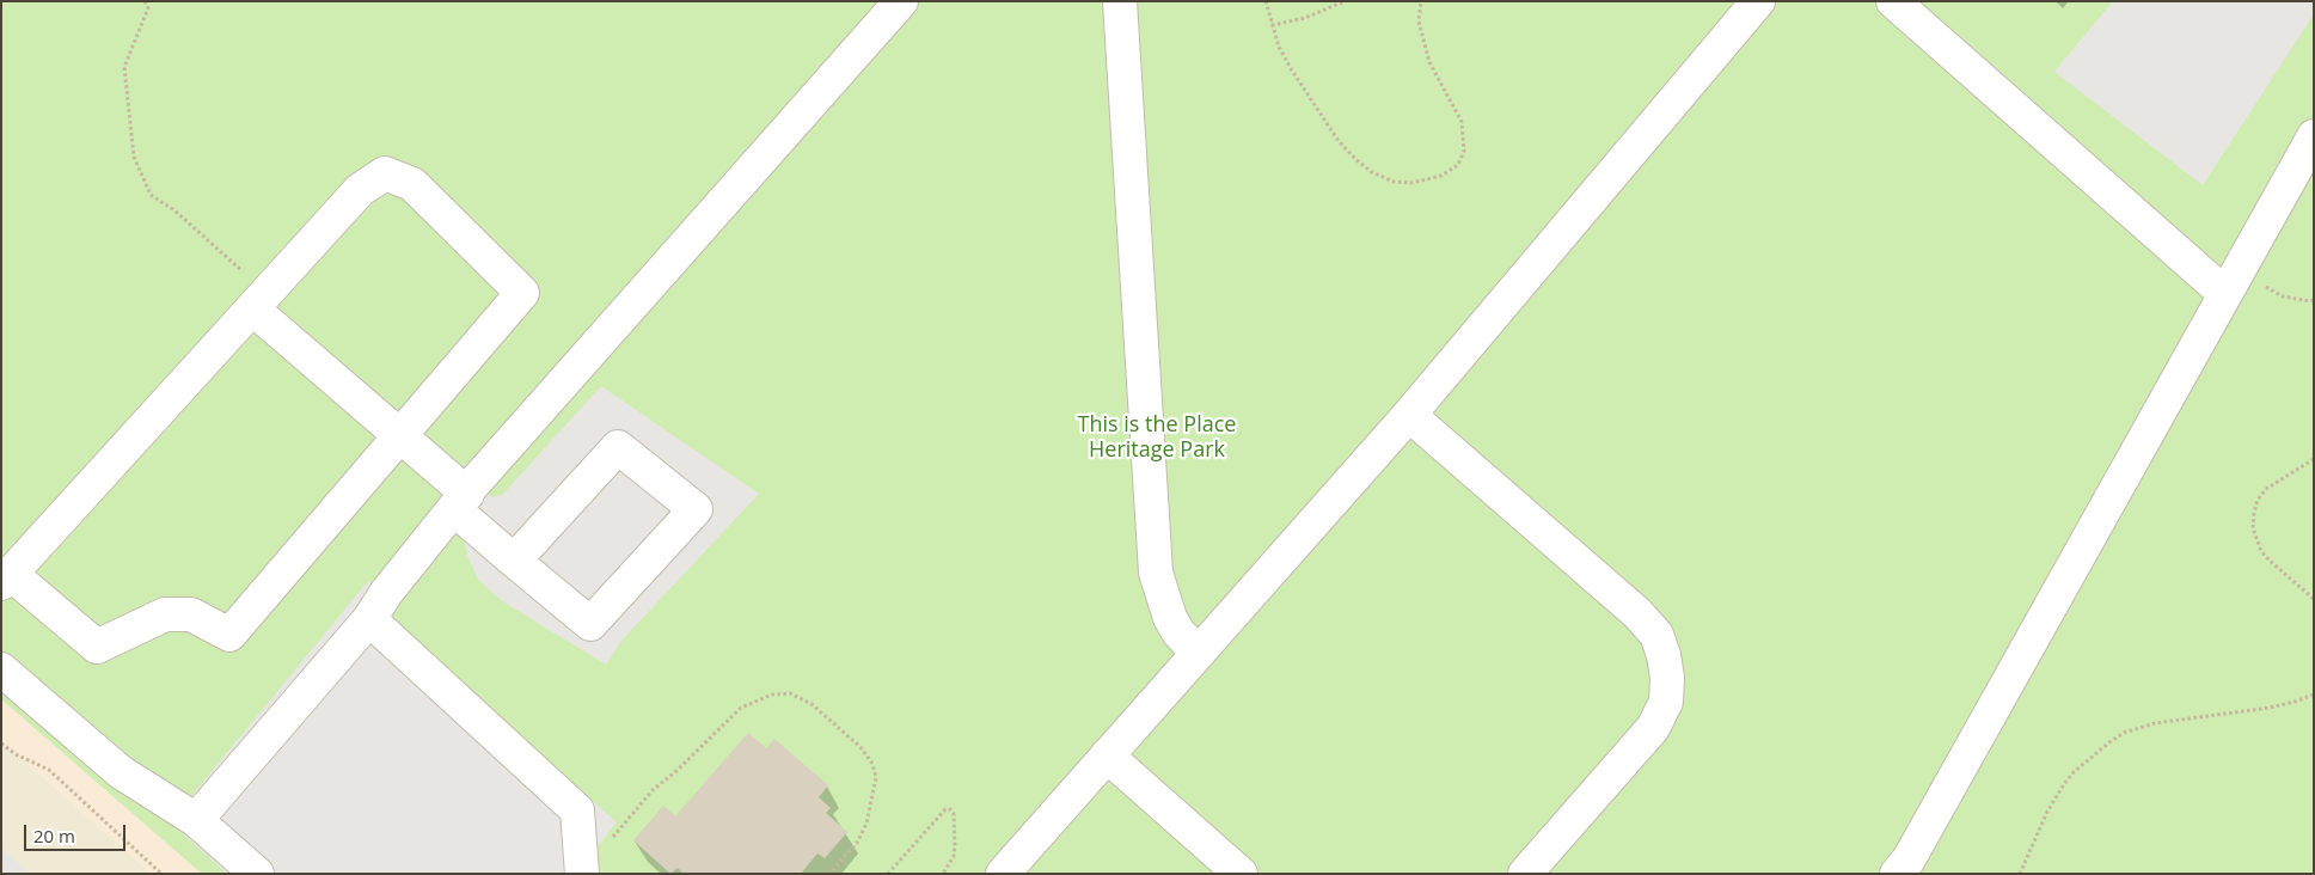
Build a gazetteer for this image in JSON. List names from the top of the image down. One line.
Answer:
{"parks":["This is the Place Heritage Park"],"scale_bar":"20 m"}
